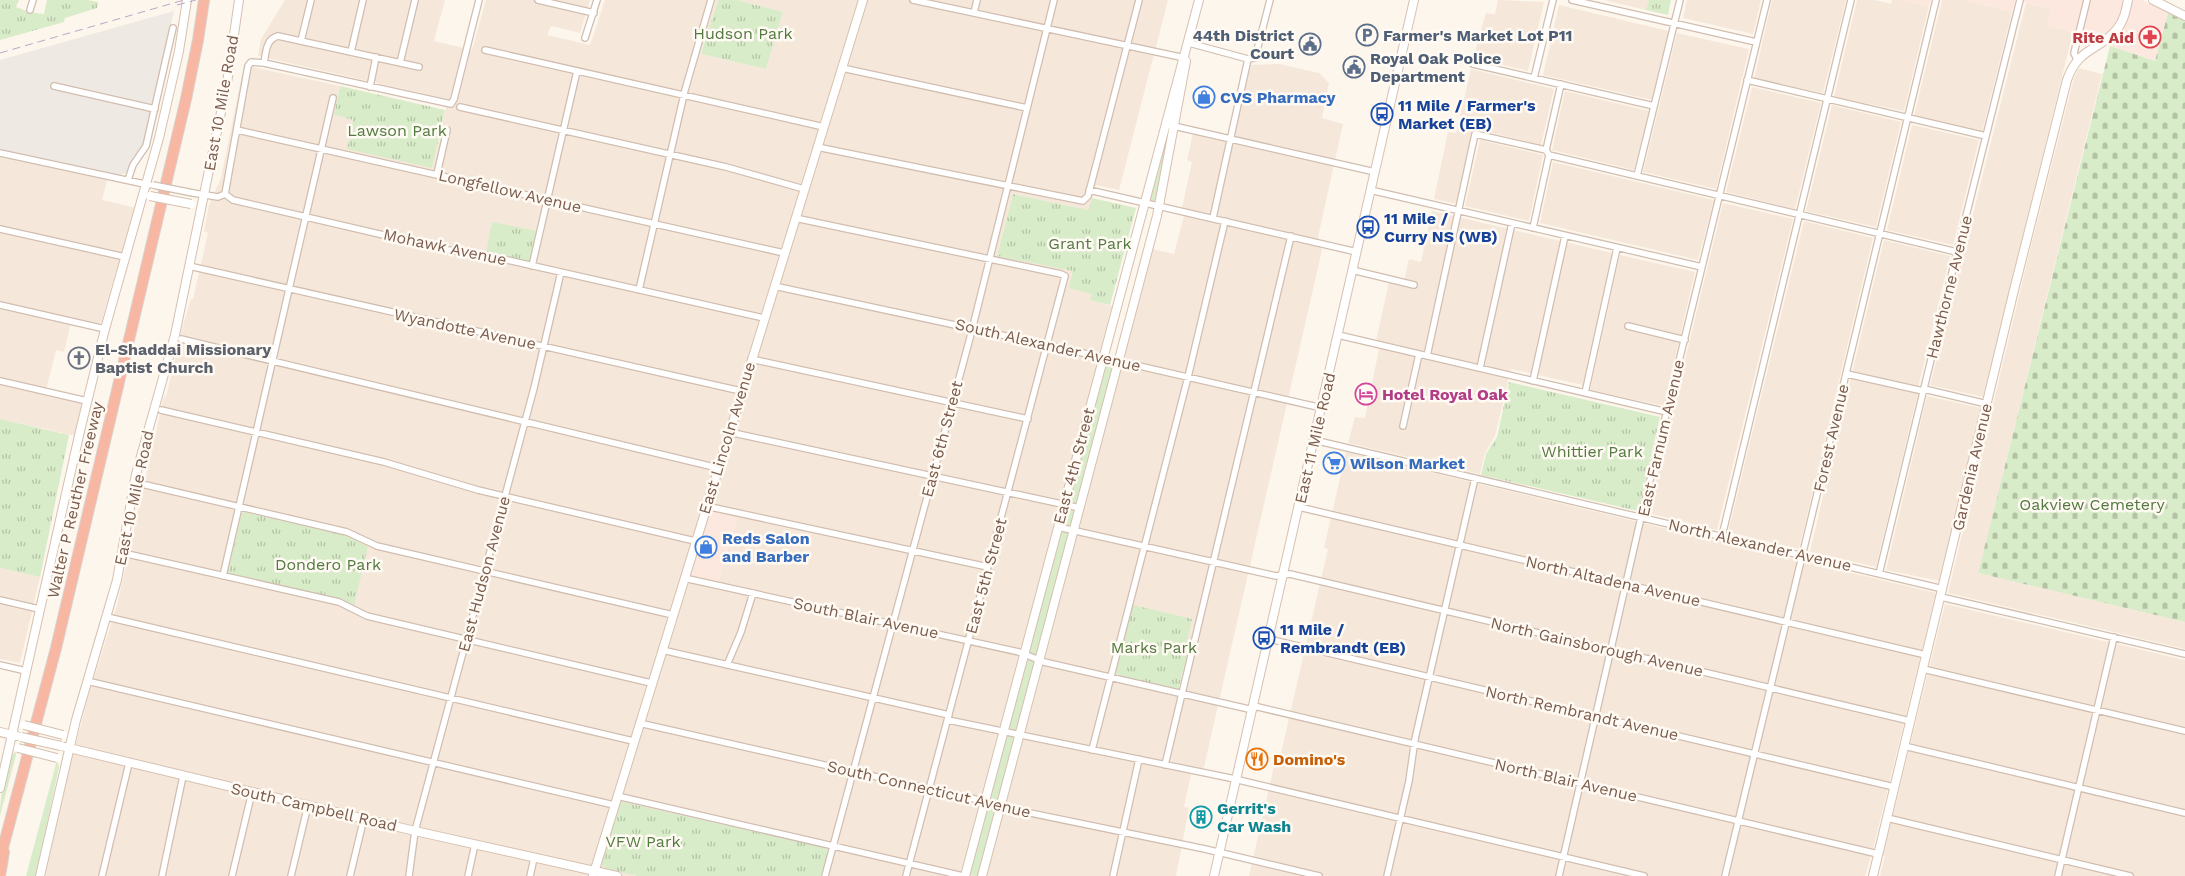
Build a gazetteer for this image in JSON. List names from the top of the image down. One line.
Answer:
{"streets":{"highway":["Walter P Reuther Freeway"],"street":["East 10 Mile Road","Longfellow Avenue","Mohawk Avenue","Hawthorne Avenue","Wyandotte Avenue","South Alexander Avenue","East Lincoln Avenue","East 11 Mile Road","East Farnum Avenue","Forest Avenue","East 6th Street","East 4th Street","Gardenia Avenue","North Alexander Avenue","East Hudson Avenue","East 5th Street","North Altadena Avenue","South Blair Avenue","North Gainsborough Avenue","North Rembrandt Avenue","North Blair Avenue","South Connecticut Avenue","South Campbell Road"]},"crossings":[["East 10 Mile Road","Mohawk Avenue"],["East 10 Mile Road","Wyandotte Avenue"],["East 10 Mile Road","South Campbell Road"],["Longfellow Avenue","East Lincoln Avenue"],["Mohawk Avenue","East Lincoln Avenue"],["Mohawk Avenue","East Hudson Avenue"],["Hawthorne Avenue","North Alexander Avenue"],["Wyandotte Avenue","East Lincoln Avenue"],["Wyandotte Avenue","East Hudson Avenue"],["South Alexander Avenue","East Lincoln Avenue"],["South Alexander Avenue","East 11 Mile Road"],["South Alexander Avenue","East 6th Street"],["South Alexander Avenue","East 4th Street"],["South Alexander Avenue","East 5th Street"],["East Lincoln Avenue","South Blair Avenue"],["East Lincoln Avenue","South Connecticut Avenue"],["East Lincoln Avenue","South Campbell Road"],["East 11 Mile Road","North Alexander Avenue"],["East 11 Mile Road","North Altadena Avenue"],["East 11 Mile Road","South Blair Avenue"],["East 11 Mile Road","North Gainsborough Avenue"],["East 11 Mile Road","North Rembrandt Avenue"],["East 11 Mile Road","North Blair Avenue"],["East 11 Mile Road","South Connecticut Avenue"],["East Farnum Avenue","North Alexander Avenue"],["East Farnum Avenue","North Altadena Avenue"],["East Farnum Avenue","North Gainsborough Avenue"],["East Farnum Avenue","North Rembrandt Avenue"],["East Farnum Avenue","North Blair Avenue"],["Forest Avenue","North Alexander Avenue"],["Forest Avenue","North Altadena Avenue"],["Forest Avenue","North Gainsborough Avenue"],["Forest Avenue","North Rembrandt Avenue"],["Forest Avenue","North Blair Avenue"],["East 6th Street","East 5th Street"],["East 6th Street","South Blair Avenue"],["East 6th Street","South Connecticut Avenue"],["East 4th Street","South Blair Avenue"],["East 4th Street","North Gainsborough Avenue"],["East 4th Street","South Connecticut Avenue"],["Gardenia Avenue","North Alexander Avenue"],["Gardenia Avenue","North Altadena Avenue"],["Gardenia Avenue","North Gainsborough Avenue"],["Gardenia Avenue","North Rembrandt Avenue"],["Gardenia Avenue","North Blair Avenue"],["East Hudson Avenue","South Campbell Road"],["East 5th Street","South Blair Avenue"],["East 5th Street","South Connecticut Avenue"],["South Blair Avenue","North Blair Avenue"]],"parks":["Hudson Park","Lawson Park","Grant Park","Whittier Park","Oakview Cemetery","Dondero Park","Marks Park","VFW Park"],"places":{"parking":["Farmer's Market Lot P11"],"pharmacy":["Rite Aid"],"public building":["44th District Court","Royal Oak Police Department"],"shop":["CVS Pharmacy","Reds Salon and Barber"],"bus stop":["11 Mile / Farmer's Market (EB)","11 Mile / Curry NS (WB)","11 Mile / Rembrandt (EB)"],"church":["El-Shaddai Missionary Baptist Church"],"hotel":["Hotel Royal Oak"],"supermarket":["Wilson Market"],"restaurant":["Domino's"],"building":["Gerrit's Car Wash"]}}
